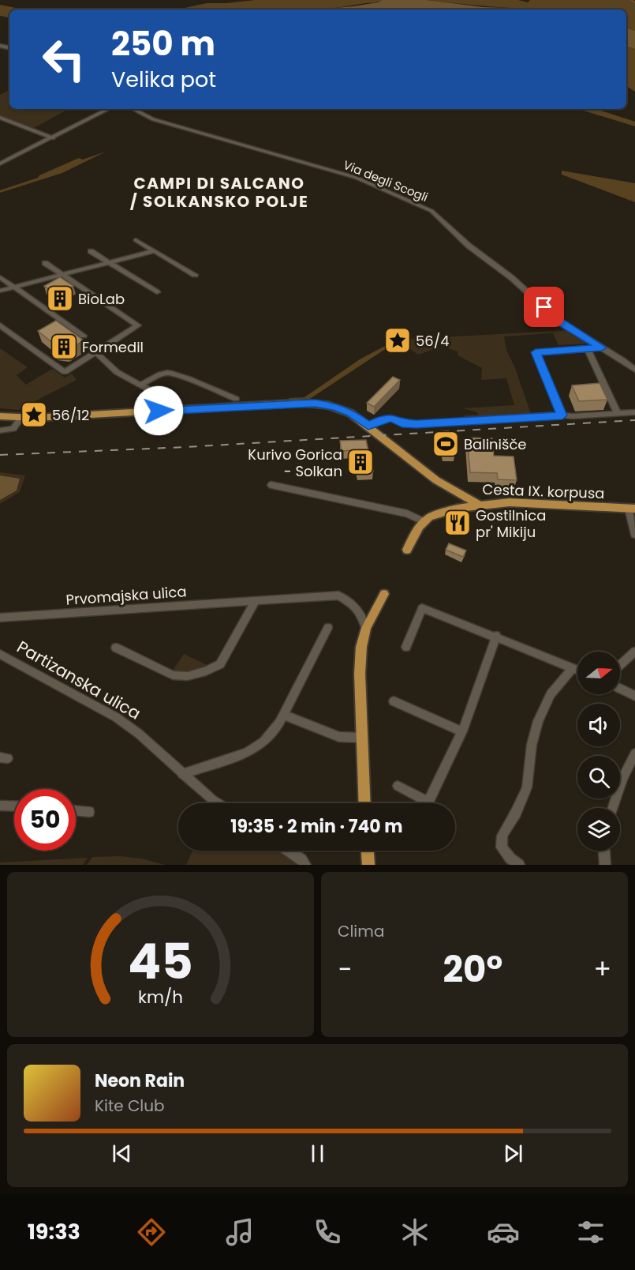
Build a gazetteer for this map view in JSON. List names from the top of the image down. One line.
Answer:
{"streets":{"main road":["Cesta IX. korpusa"],"street":["Via degli Scogli","Prvomajska ulica","Partizanska ulica"]},"districts":["CAMPI DI SALCANO / SOLKANSKO POLJE"],"places":{"building":["BioLab","Formedil","Kurivo Gorica - Solkan"],"place":["56/4","56/12"],"sports":["Balinišče"],"restaurant":["Gostilnica pr' Mikiju"]},"north":"right","page":{"turn":["250 m","Velika pot"],"limit":"50","trip":"19:35 · 2 min · 740 m","tile":"Clima","heat":["−","20°","+"],"song":["Neon Rain","Kite Club"],"tabs":"19:33","gauge":["45","km/h"]}}
